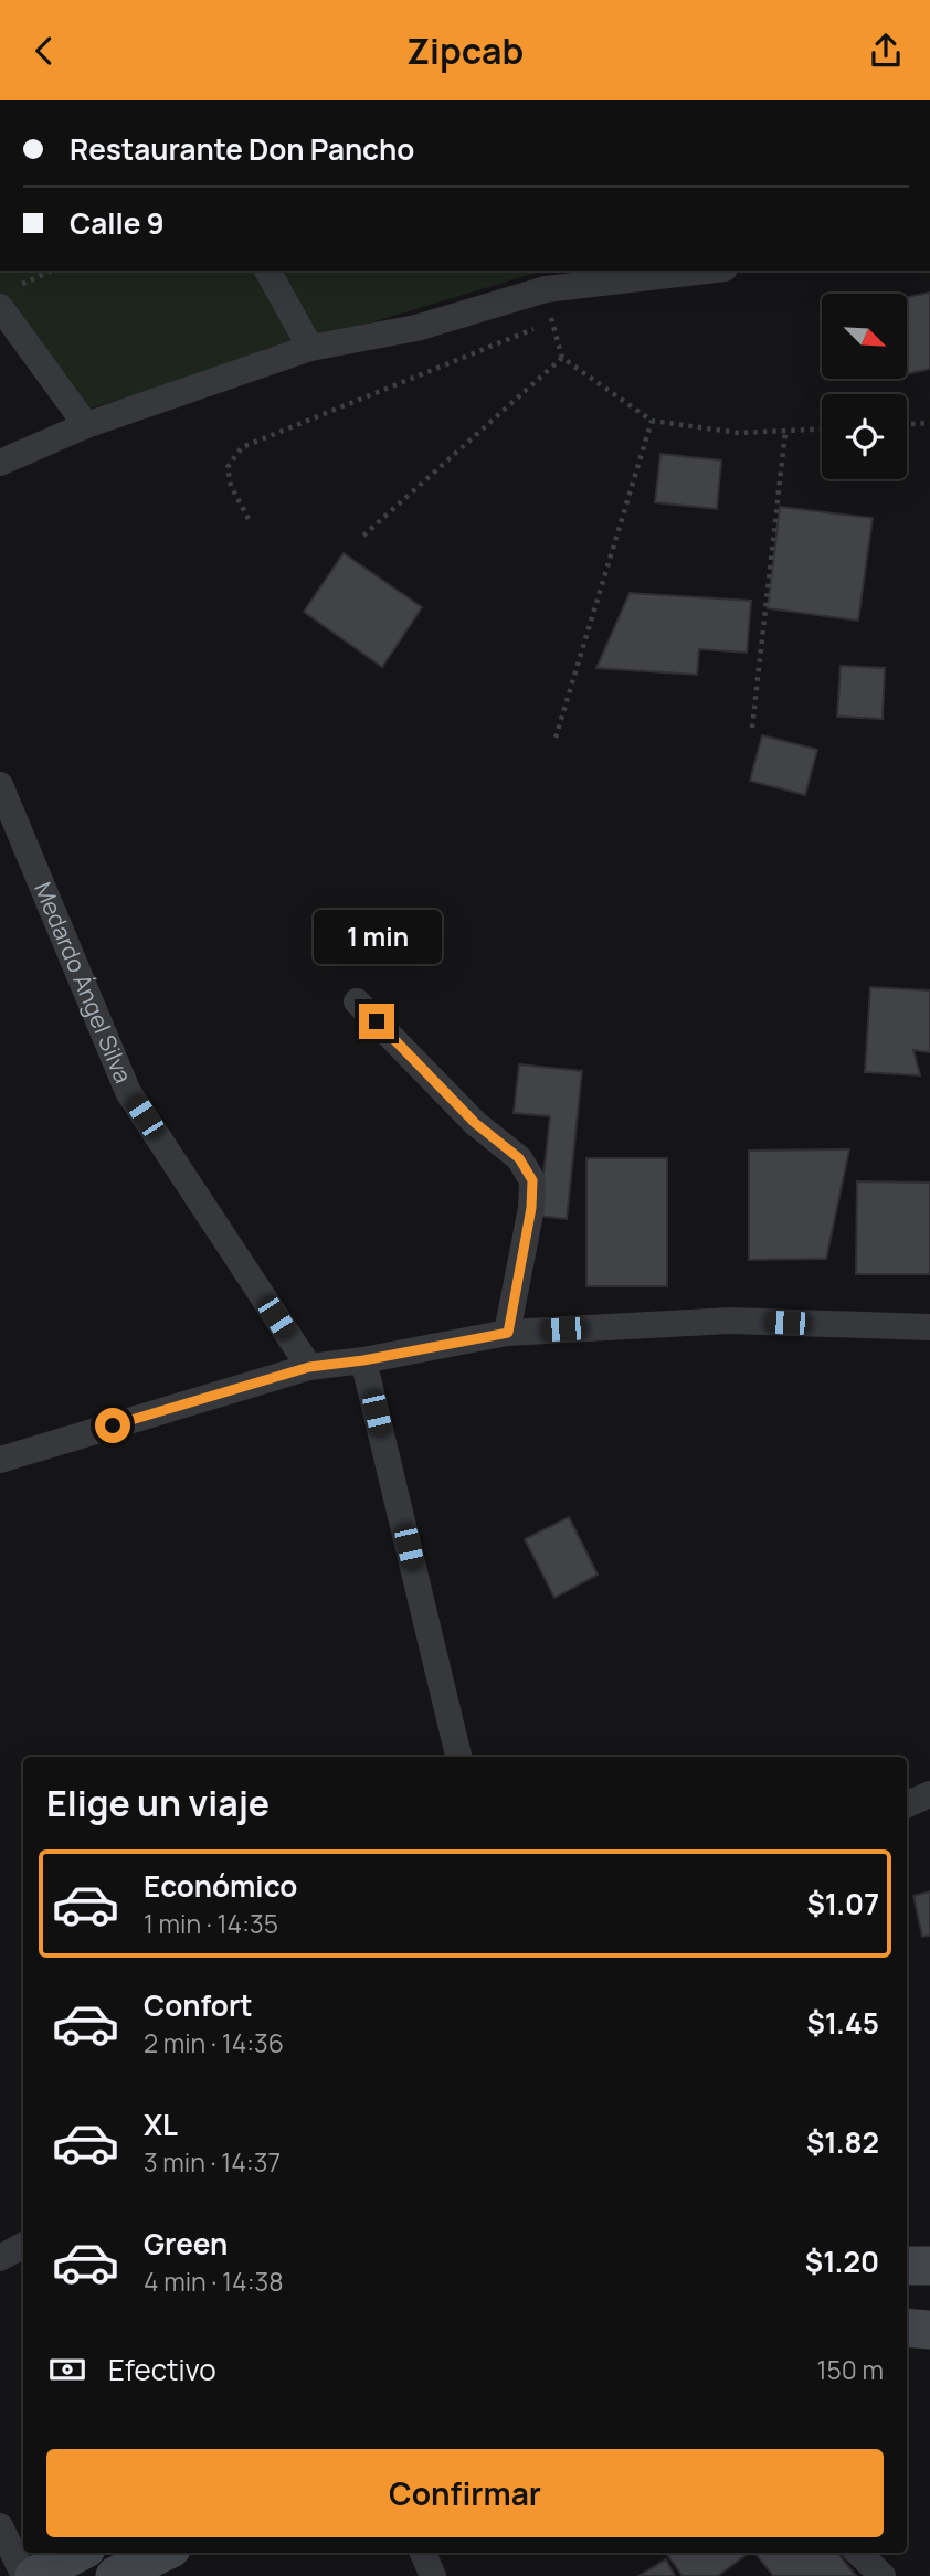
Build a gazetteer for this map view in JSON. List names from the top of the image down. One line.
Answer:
{"streets":{"street":["Medardo Ángel Silva"]},"north":"bottom right","page":{"header":"Zipcab","banner":["Restaurante Don Pancho","Calle 9"],"bubble":"1 min","heading":"Elige un viaje","list":[{"name":"Económico","note":"1 min · 14:35","value":"$1.07"},{"name":"Confort","note":"2 min · 14:36","value":"$1.45"},{"name":"XL","note":"3 min · 14:37","value":"$1.82"},{"name":"Green","note":"4 min · 14:38","value":"$1.20"}],"pay":["Efectivo","150 m"],"buttons":"Confirmar"}}
